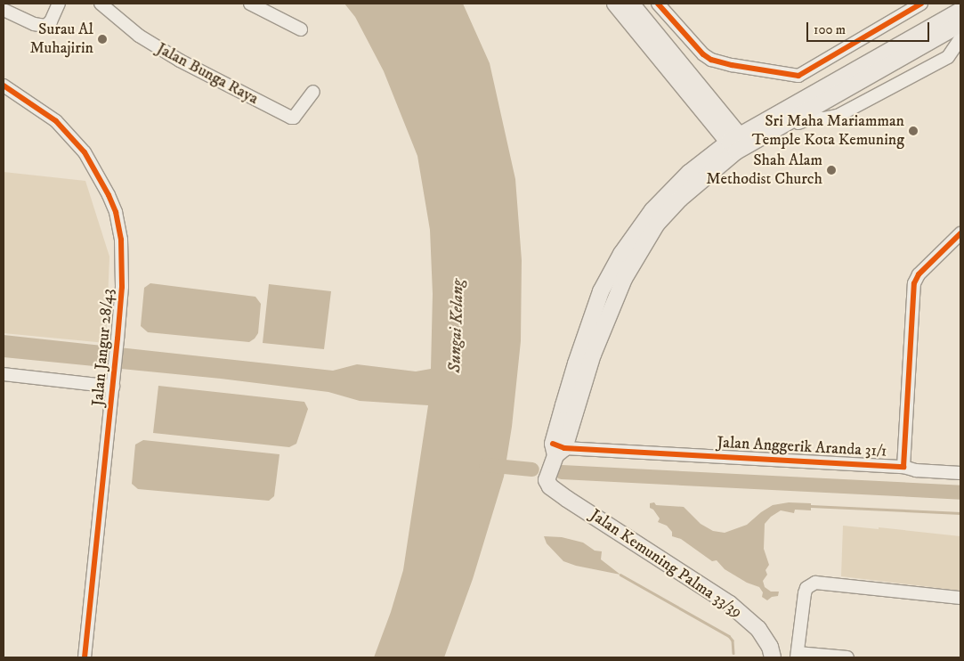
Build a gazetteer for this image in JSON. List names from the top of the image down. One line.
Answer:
{"streets":{"main road":["Jalan Kemuning Palma 33/39"],"street":["Jalan Bunga Raya","Jalan Jangur 28/43","Jalan Anggerik Aranda 31/1"]},"crossings":[["Jalan Anggerik Aranda 31/1","Jalan Kemuning Palma 33/39"]],"water":["Sungai Kelang"],"places":["Surau Al Muhajirin","Sri Maha Mariamman Temple Kota Kemuning","Shah Alam Methodist Church"],"scale_bar":"100 m"}
